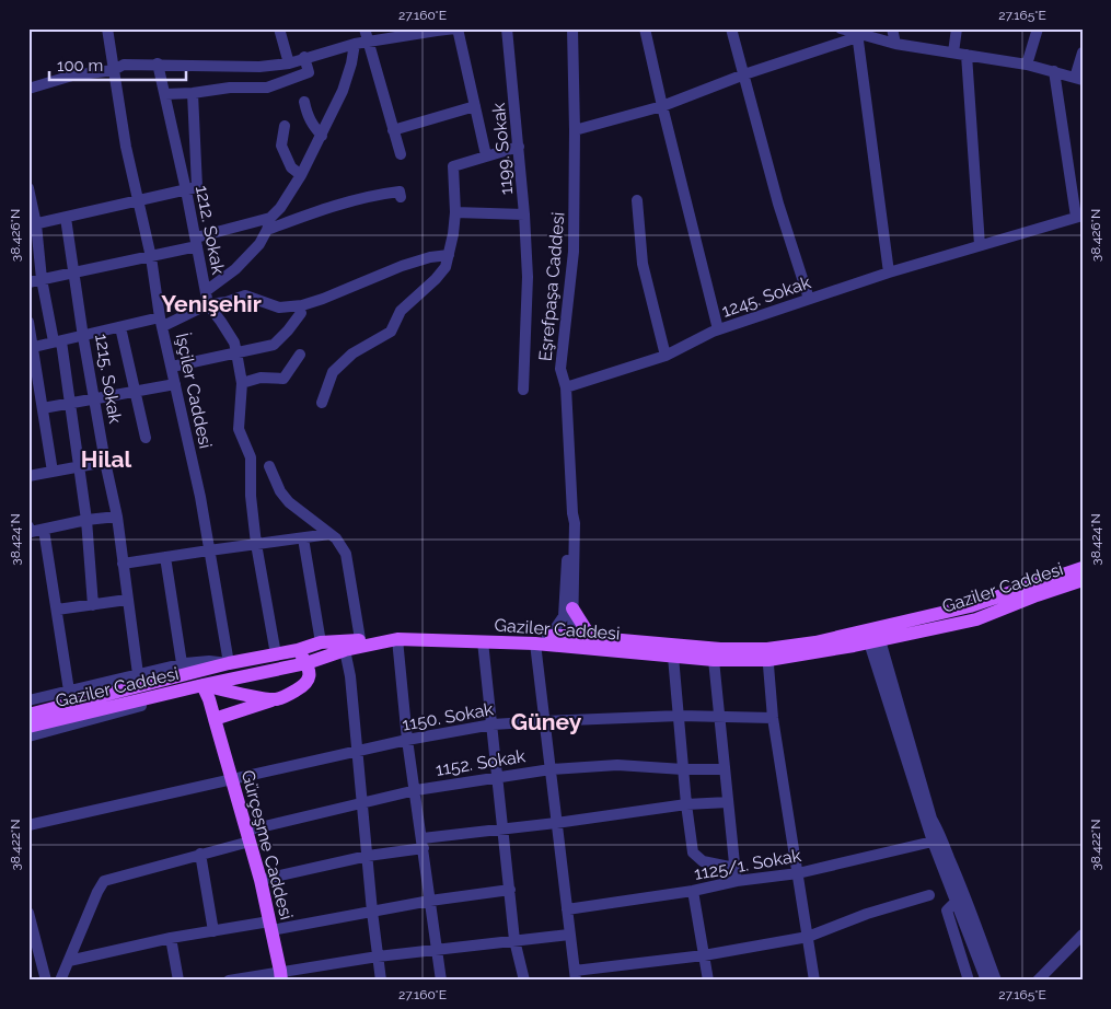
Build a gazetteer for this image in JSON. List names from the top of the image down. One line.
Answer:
{"streets":{"main road":["Gaziler Caddesi","Gürçeşme Caddesi"],"street":["1199. Sokak","1212. Sokak","Eşrefpaşa Caddesi","1245. Sokak","1215. Sokak","İşçiler Caddesi","1150. Sokak","1152. Sokak","1125/1. Sokak"]},"crossings":[["1212. Sokak","Gaziler Caddesi"],["Eşrefpaşa Caddesi","1245. Sokak"],["Eşrefpaşa Caddesi","Gaziler Caddesi"],["İşçiler Caddesi","Gaziler Caddesi"],["Gaziler Caddesi","Gürçeşme Caddesi"],["1150. Sokak","Gürçeşme Caddesi"],["1152. Sokak","Gürçeşme Caddesi"]],"districts":["Yenişehir","Hilal","Güney"],"scale_bar":"100 m","coordinates":["27.160°E","27.165°E","38.426°N","38.424°N","38.422°N"]}
